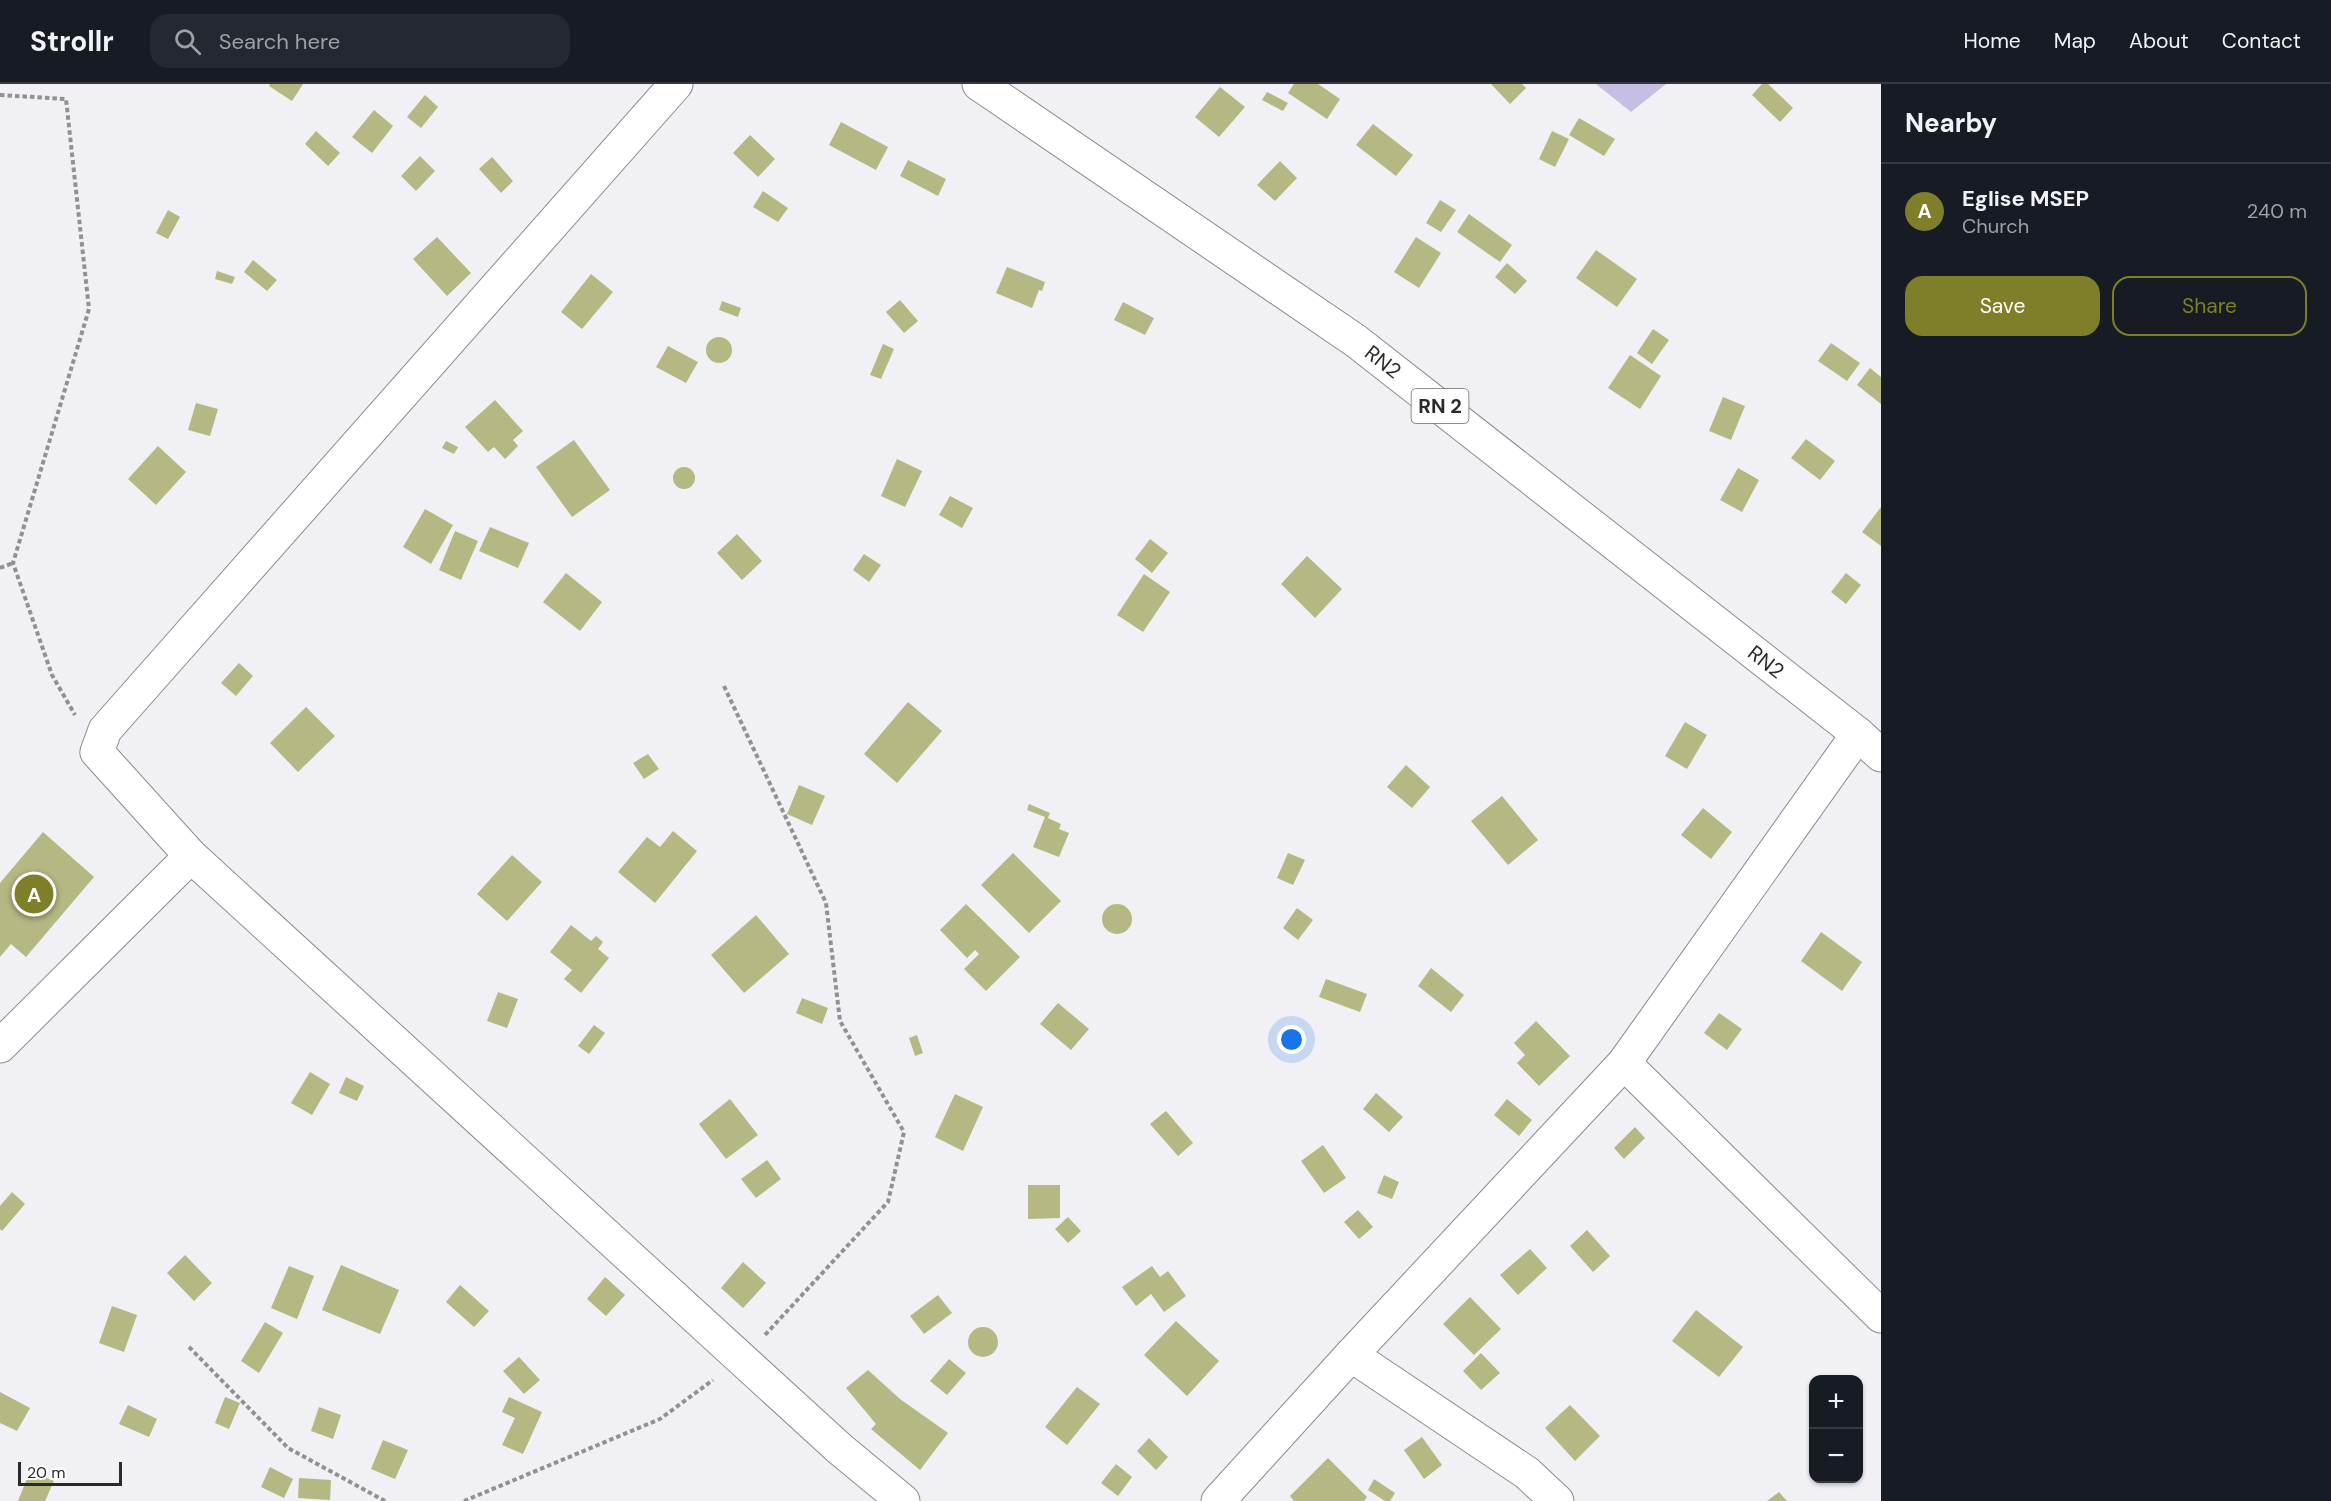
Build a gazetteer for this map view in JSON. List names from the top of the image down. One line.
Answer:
{"streets":{"street":["RN2","RN 2"]},"scale_bar":"20 m","page":{"header":"Strollr","search":"Search here","nav":["Home","Map","About","Contact"],"heading":"Nearby","list":[{"mark":"A","name":"Eglise MSEP","note":"Church","value":"240 m"}],"buttons":["Save","Share"],"pins":"A","map_buttons":["+","−"],"scale":"20 m"}}
